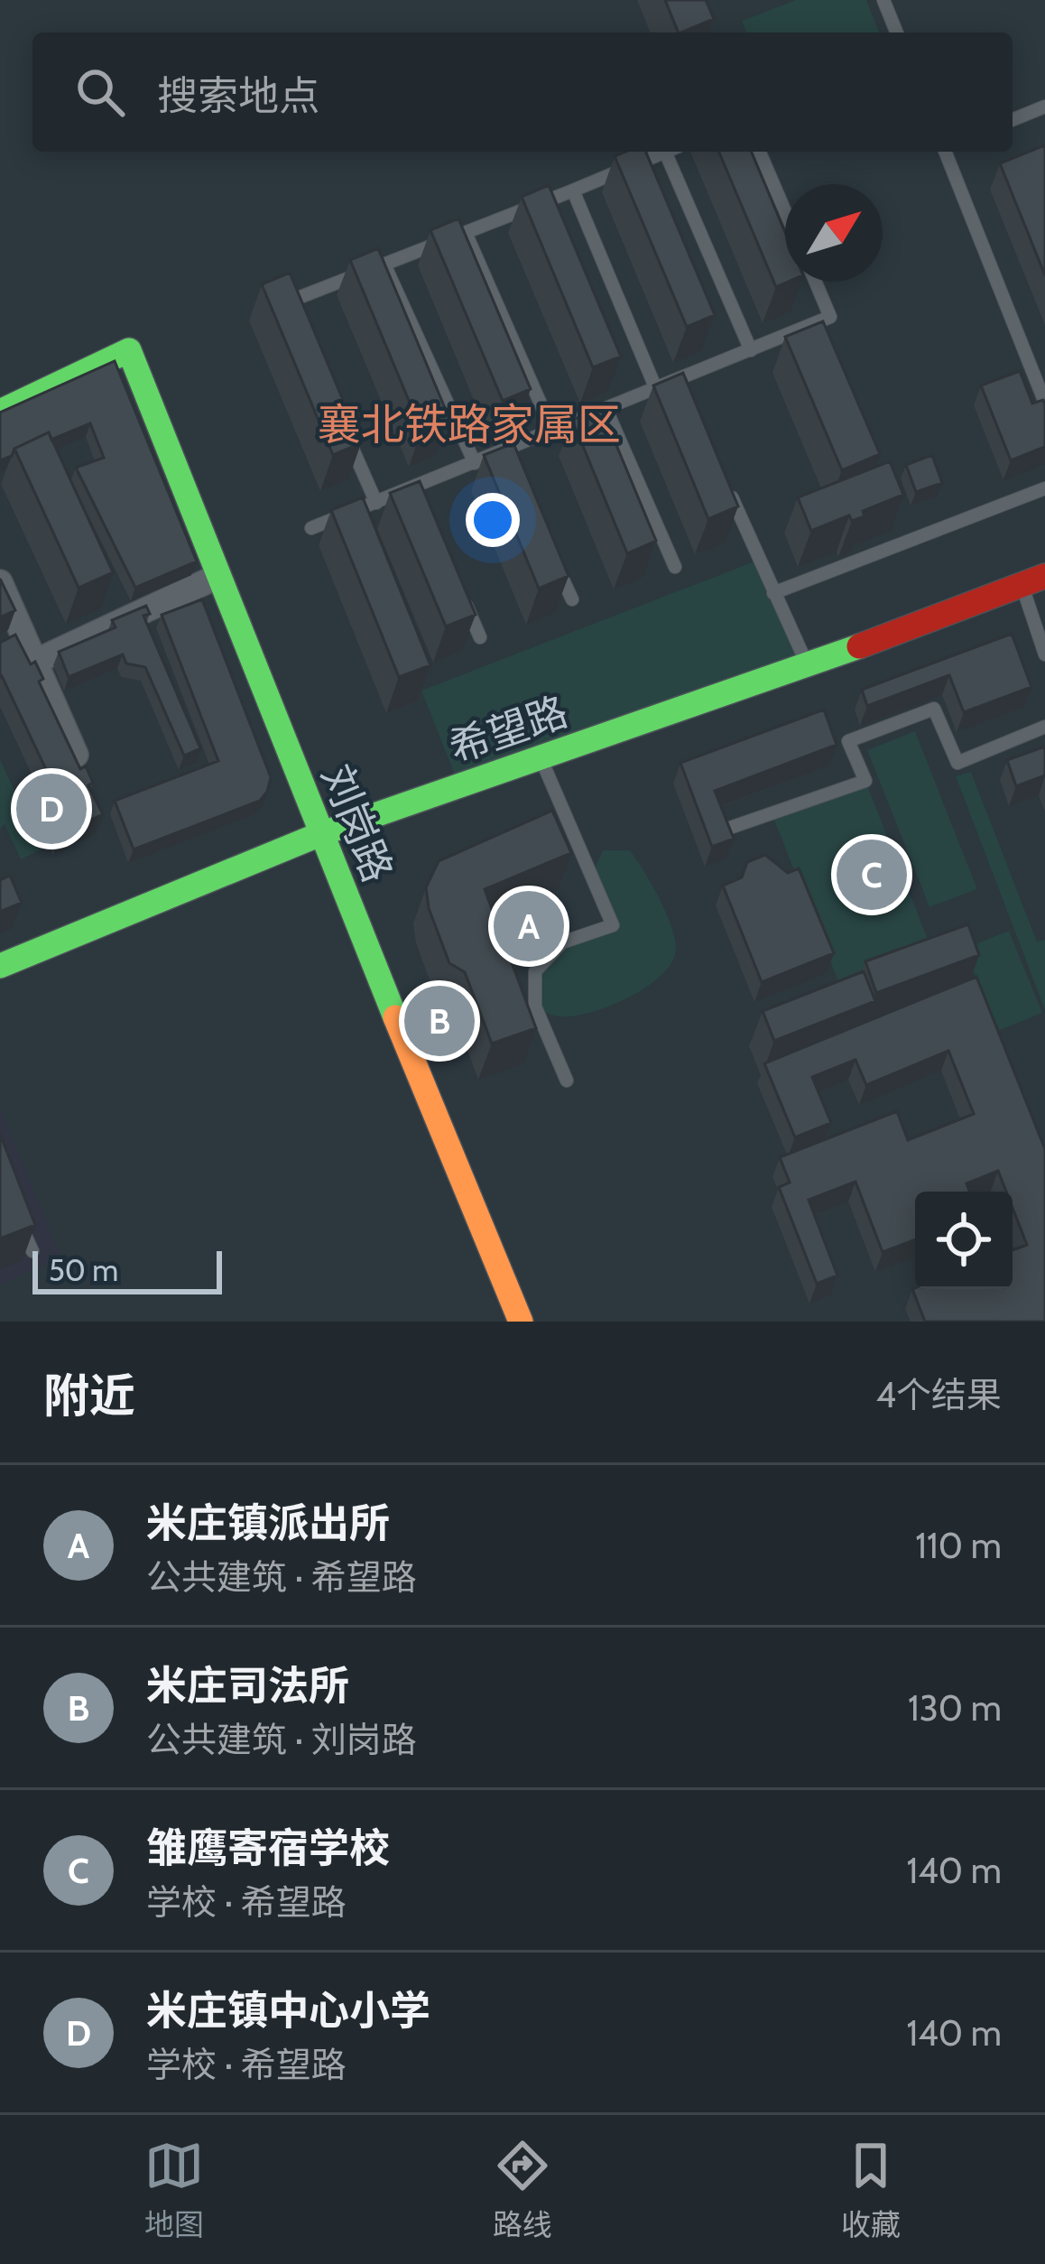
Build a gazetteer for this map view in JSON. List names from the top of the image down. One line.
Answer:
{"streets":{"street":["希望路","刘岗路"]},"crossings":[["希望路","刘岗路"]],"districts":["襄北铁路家属区"],"scale_bar":"50 m","north":"top right","page":{"search":"搜索地点","pins":["D","C","A","B"],"scale":"50 m","heading":["附近","4个结果"],"list":[{"mark":"A","name":"米庄镇派出所","note":"公共建筑 · 希望路","value":"110 m"},{"mark":"B","name":"米庄司法所","note":"公共建筑 · 刘岗路","value":"130 m"},{"mark":"C","name":"雏鹰寄宿学校","note":"学校 · 希望路","value":"140 m"},{"mark":"D","name":"米庄镇中心小学","note":"学校 · 希望路","value":"140 m"}],"nav":["地图","路线","收藏"]}}
